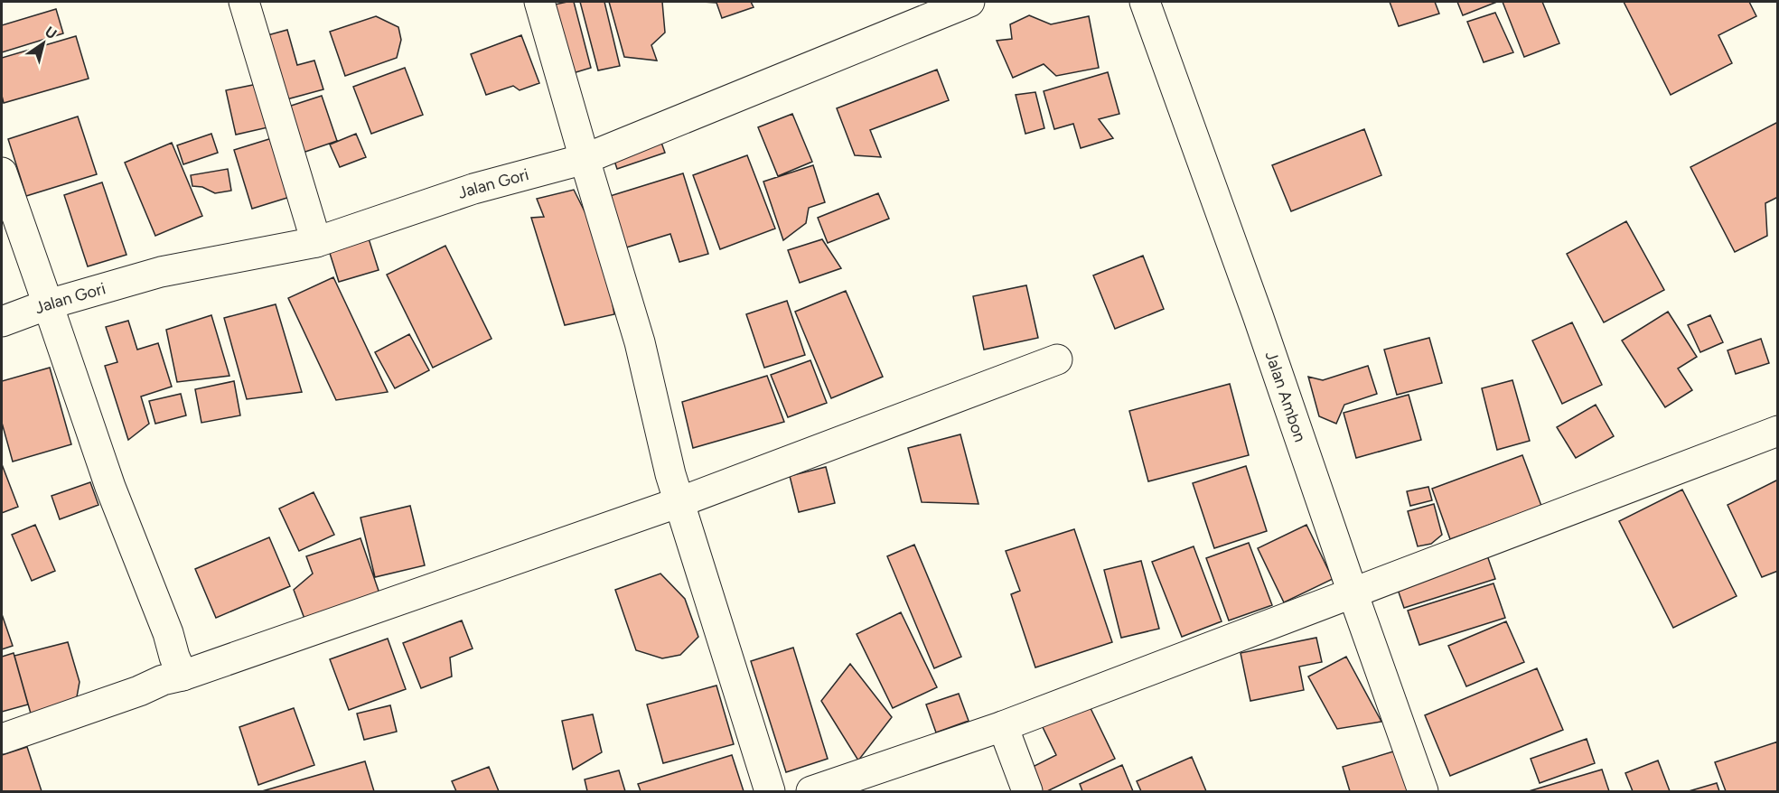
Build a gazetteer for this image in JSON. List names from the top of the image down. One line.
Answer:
{"streets":{"street":["Jalan Gori","Jalan Ambon"]},"north":"top right"}
